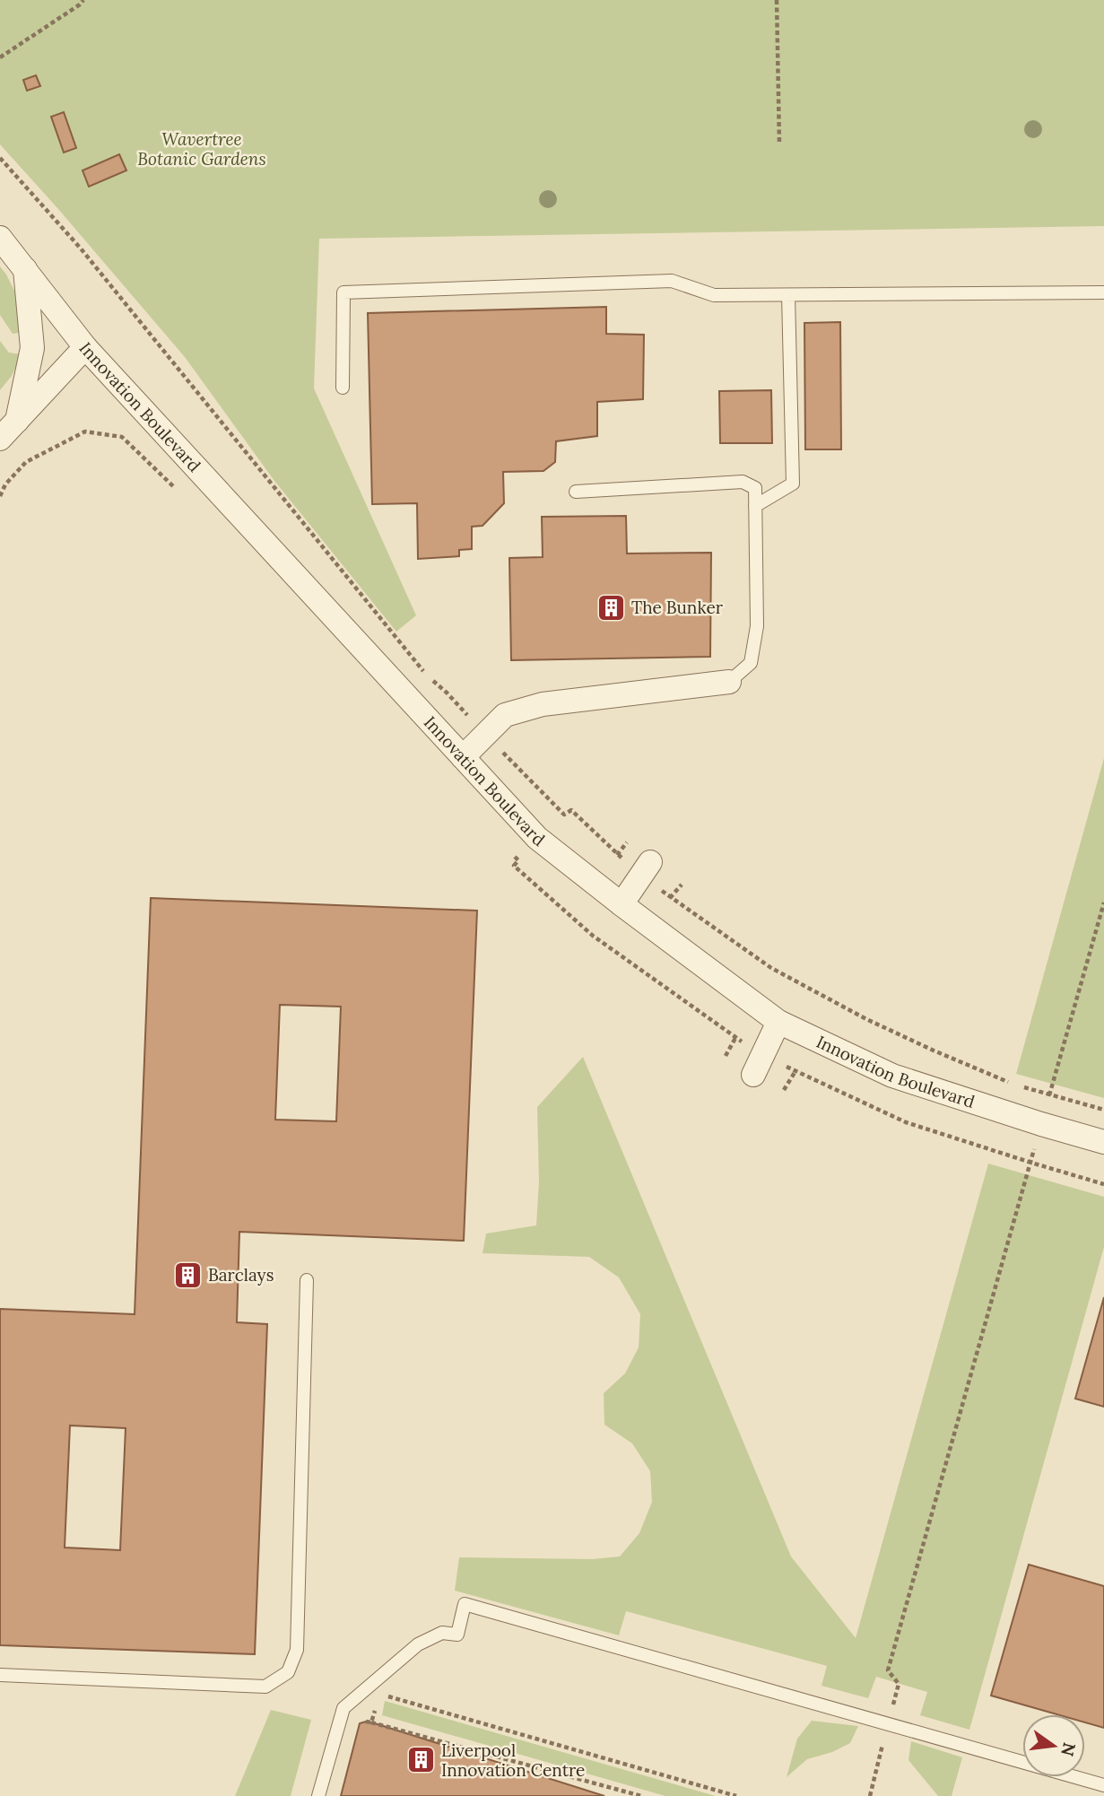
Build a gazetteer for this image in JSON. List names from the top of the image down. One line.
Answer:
{"streets":{"street":["Innovation Boulevard"]},"parks":["Wavertree Botanic Gardens"],"places":{"building":["The Bunker","Barclays","Liverpool Innovation Centre"]},"north":"right"}
